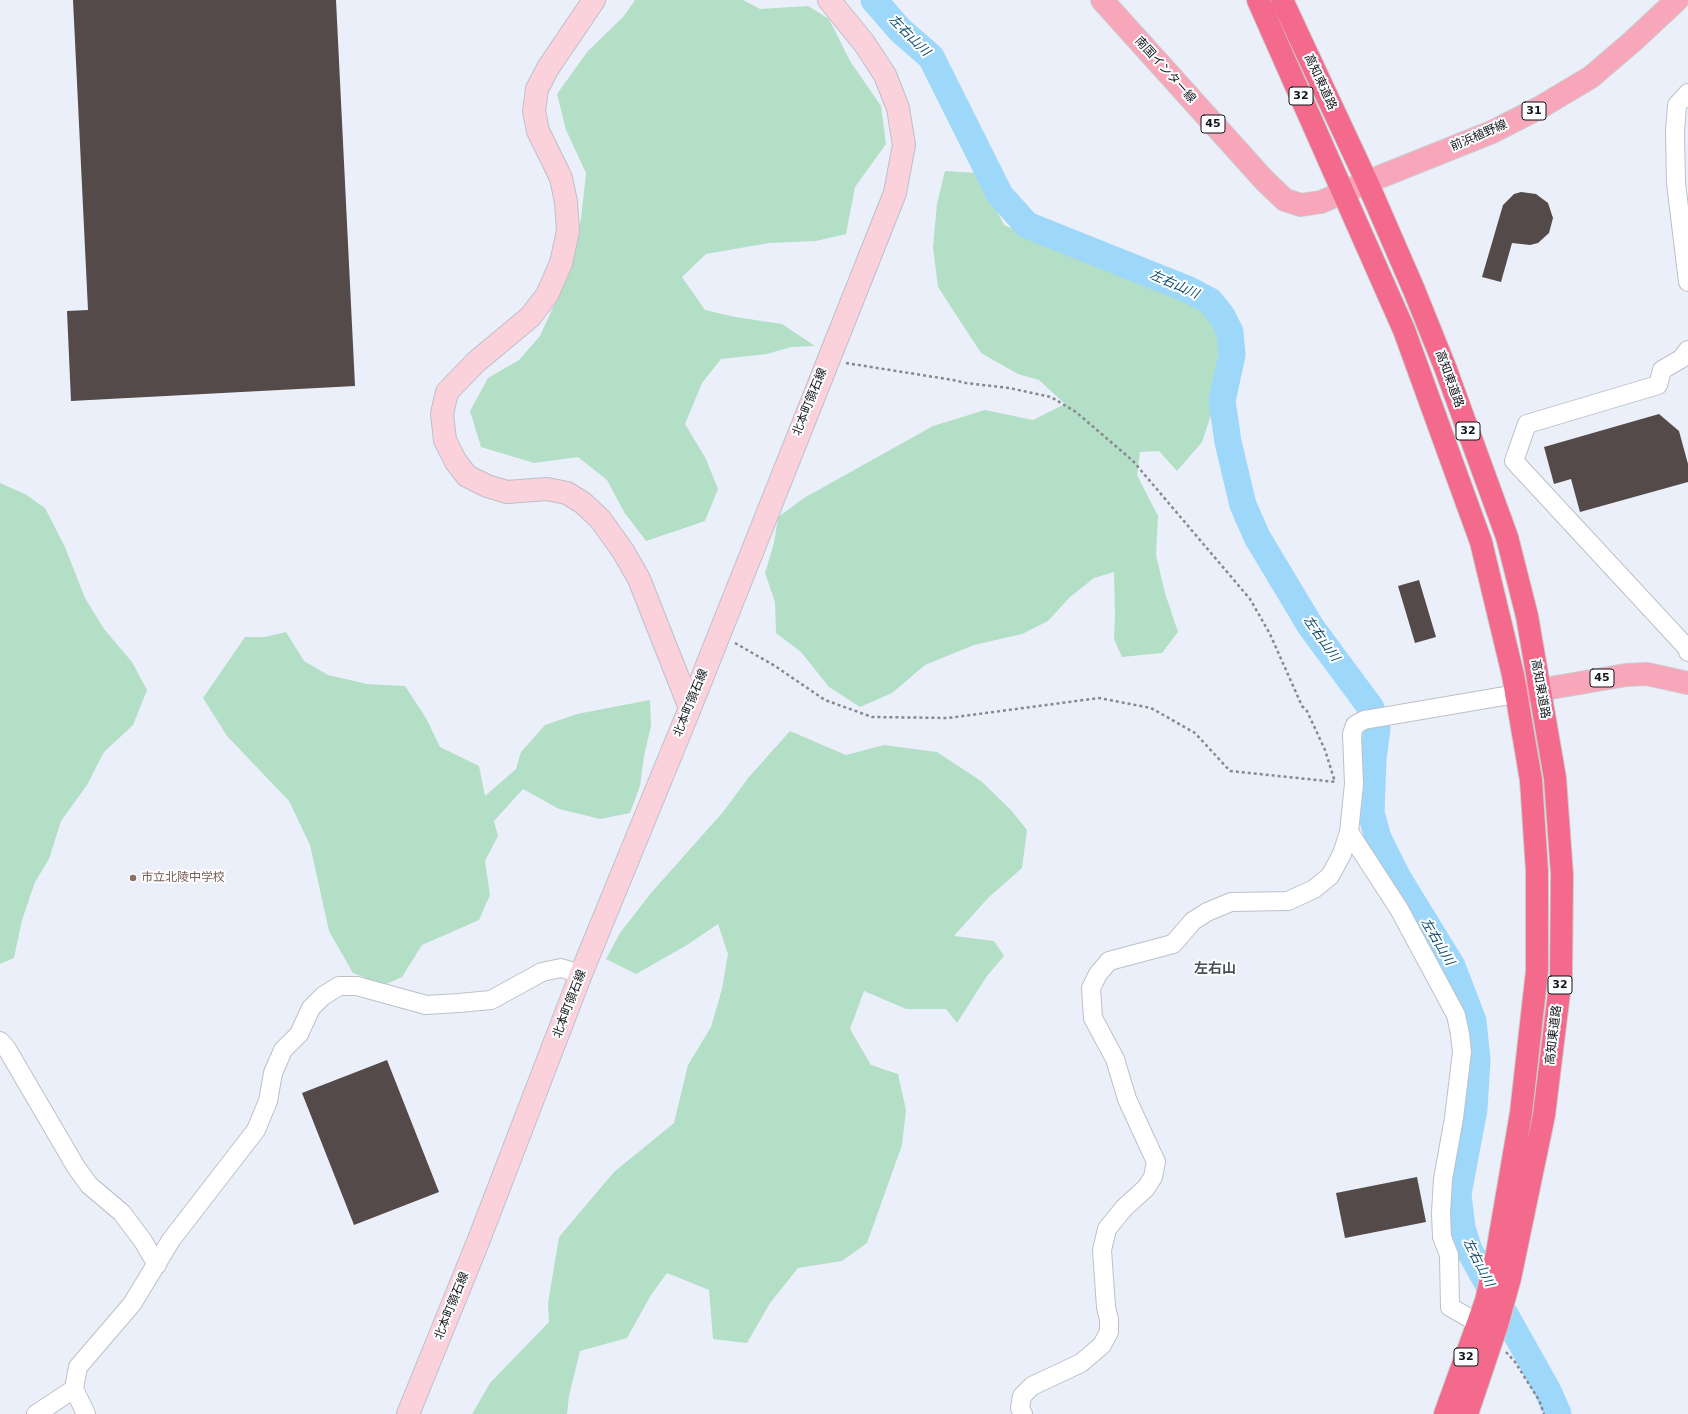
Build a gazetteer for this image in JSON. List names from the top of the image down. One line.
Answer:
{"streets":{"highway":["高知東道路","32"],"main road":["南国インター線","31","45","前浜植野線","北本町領石線"]},"crossings":[["南国インター線","高知東道路"],["南国インター線","前浜植野線"],["高知東道路","45"],["高知東道路","前浜植野線"]],"districts":["左右山"],"water":["左右山川"],"places":["市立北陵中学校"]}
